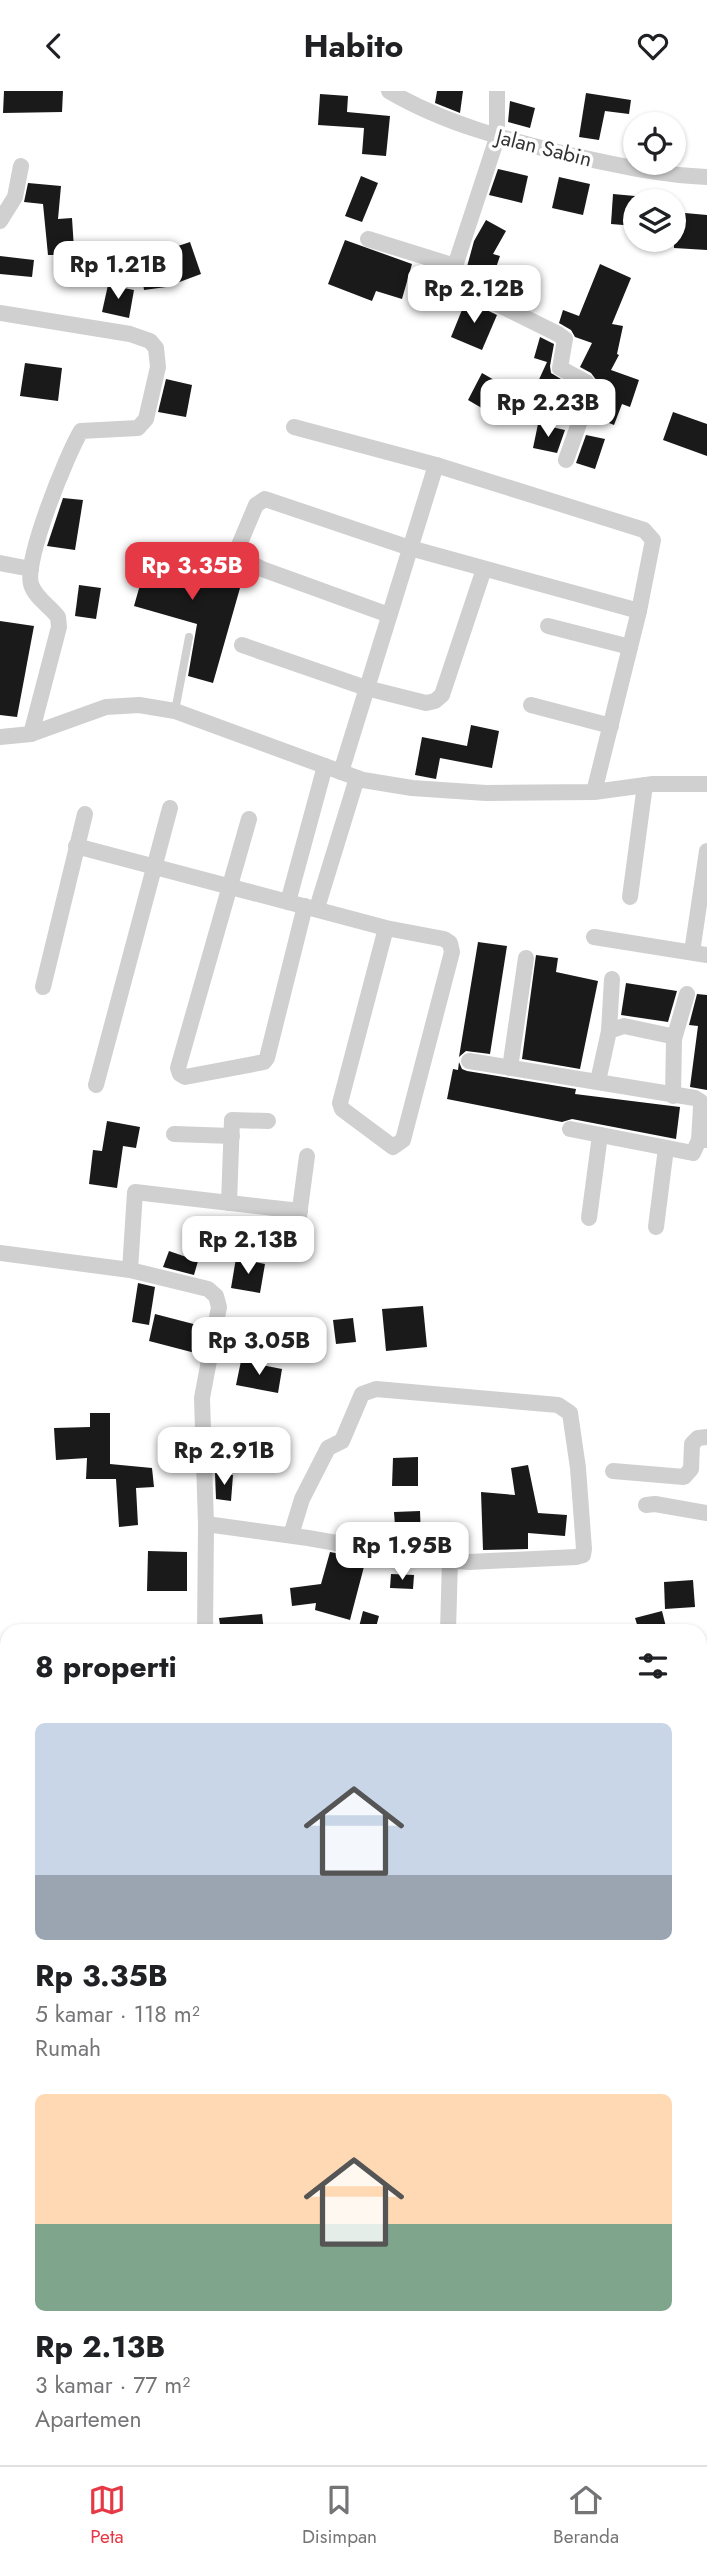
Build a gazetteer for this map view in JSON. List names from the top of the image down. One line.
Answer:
{"streets":{"street":["Jalan Sabin"]},"page":{"header":"Habito","price":["Rp 1.21B","Rp 2.12B","Rp 2.23B","Rp 3.35B","Rp 2.13B","Rp 3.05B","Rp 2.91B","Rp 1.95B"],"heading":"8 properti","list":[{"name":"Rp 3.35B","note":"5 kamar · 118 m² · Rumah"},{"name":"Rp 2.13B","note":"3 kamar · 77 m² · Apartemen"}],"tabs":["Peta","Disimpan","Beranda"]}}
